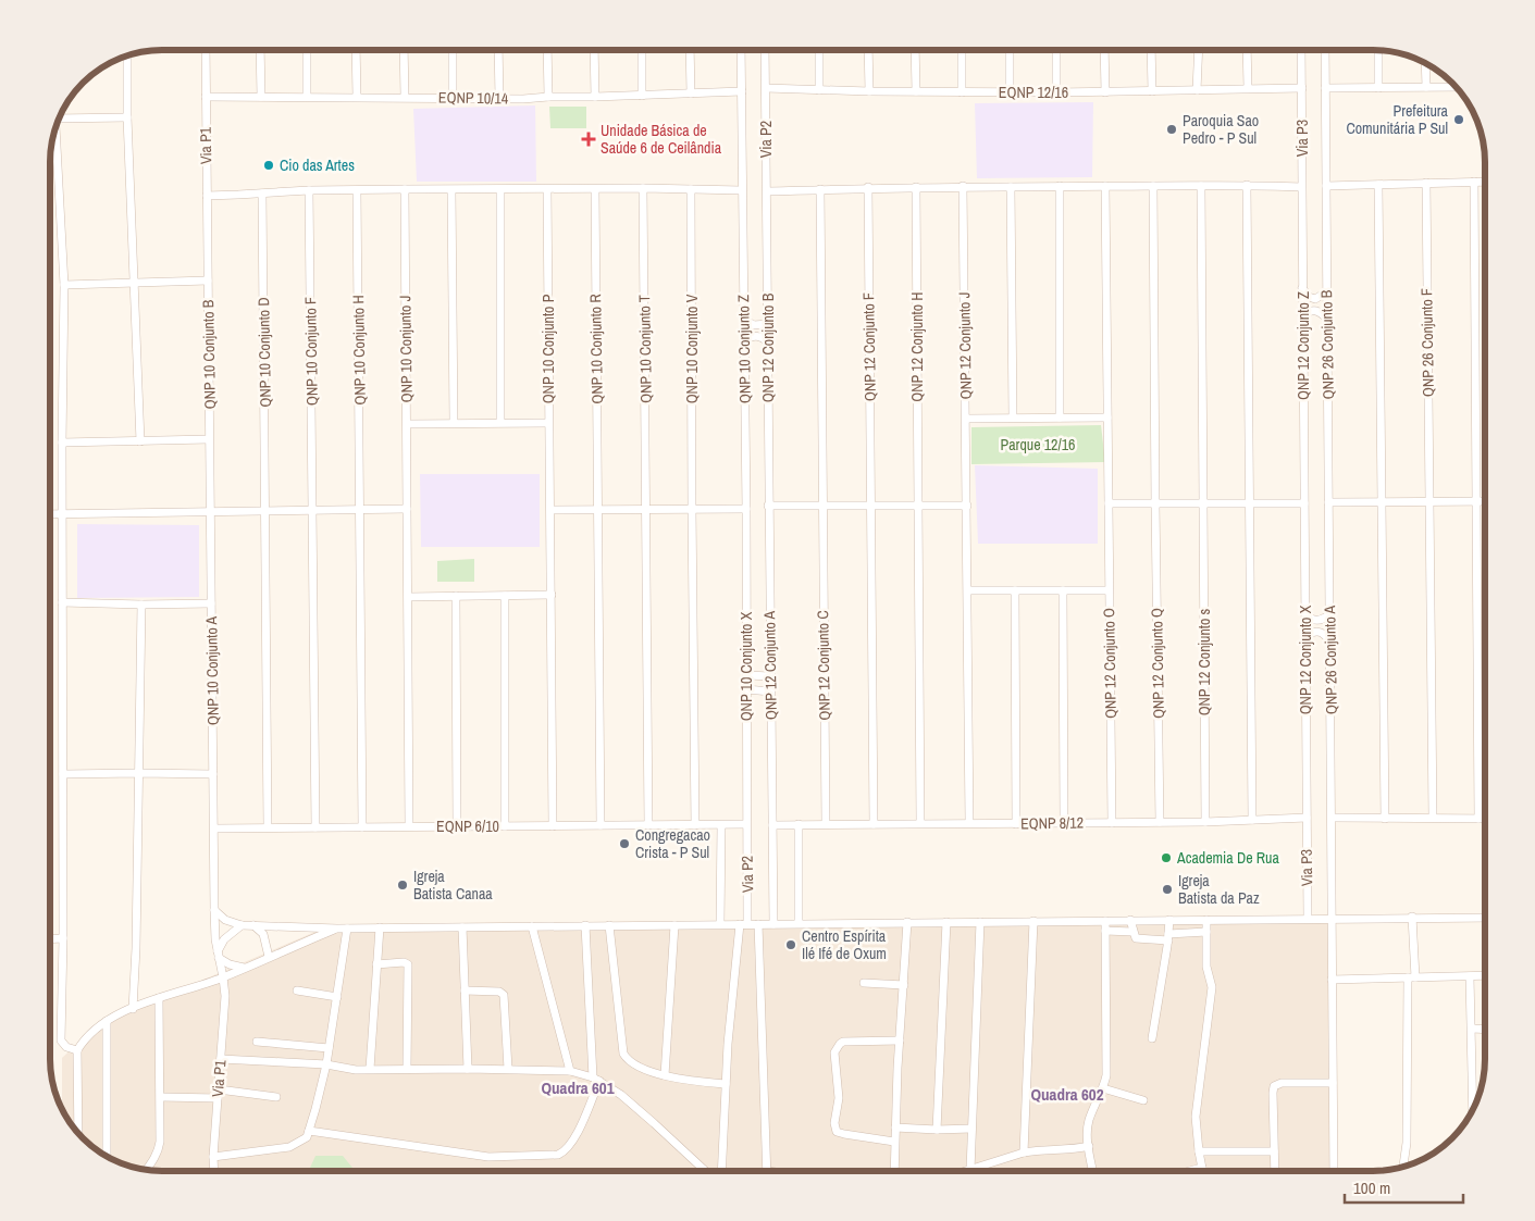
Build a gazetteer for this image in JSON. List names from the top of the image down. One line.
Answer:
{"streets":{"street":["EQNP 12/16","EQNP 10/14","Via P3","Via P2","Via P1","QNP 26 Conjunto F","QNP 26 Conjunto B","QNP 12 Conjunto J","QNP 12 Conjunto Z","QNP 12 Conjunto F","QNP 12 Conjunto H","QNP 12 Conjunto B","QNP 10 Conjunto J","QNP 10 Conjunto P","QNP 10 Conjunto R","QNP 10 Conjunto T","QNP 10 Conjunto V","QNP 10 Conjunto Z","QNP 10 Conjunto H","QNP 10 Conjunto F","QNP 10 Conjunto D","QNP 10 Conjunto B","QNP 12 Conjunto X","QNP 26 Conjunto A","QNP 12 Conjunto s","QNP 12 Conjunto O","QNP 12 Conjunto Q","QNP 12 Conjunto A","QNP 12 Conjunto C","QNP 10 Conjunto X","QNP 10 Conjunto A","EQNP 8/12","EQNP 6/10"]},"crossings":[["EQNP 12/16","Via P3"],["EQNP 12/16","Via P2"],["EQNP 10/14","Via P2"],["EQNP 10/14","Via P1"],["Via P3","QNP 26 Conjunto B"],["Via P3","QNP 12 Conjunto Z"],["Via P3","QNP 12 Conjunto X"],["Via P3","QNP 26 Conjunto A"],["Via P3","EQNP 8/12"],["Via P2","QNP 12 Conjunto B"],["Via P2","QNP 10 Conjunto Z"],["Via P2","QNP 12 Conjunto A"],["Via P2","QNP 10 Conjunto X"],["Via P2","EQNP 8/12"],["Via P2","EQNP 6/10"],["Via P1","QNP 10 Conjunto B"],["QNP 26 Conjunto B","QNP 26 Conjunto A"],["QNP 12 Conjunto J","EQNP 8/12"],["QNP 12 Conjunto Z","QNP 12 Conjunto X"],["QNP 12 Conjunto F","EQNP 8/12"],["QNP 12 Conjunto H","EQNP 8/12"],["QNP 12 Conjunto B","QNP 12 Conjunto A"],["QNP 10 Conjunto J","EQNP 6/10"],["QNP 10 Conjunto P","EQNP 6/10"],["QNP 10 Conjunto R","EQNP 6/10"],["QNP 10 Conjunto T","EQNP 6/10"],["QNP 10 Conjunto V","EQNP 6/10"],["QNP 10 Conjunto Z","QNP 10 Conjunto X"],["QNP 10 Conjunto H","EQNP 6/10"],["QNP 10 Conjunto F","EQNP 6/10"],["QNP 10 Conjunto D","EQNP 6/10"],["QNP 10 Conjunto B","QNP 10 Conjunto A"],["QNP 12 Conjunto X","EQNP 8/12"],["QNP 12 Conjunto s","EQNP 8/12"],["QNP 12 Conjunto O","EQNP 8/12"],["QNP 12 Conjunto Q","EQNP 8/12"],["QNP 12 Conjunto A","EQNP 8/12"],["QNP 12 Conjunto C","EQNP 8/12"],["QNP 10 Conjunto X","EQNP 6/10"],["QNP 10 Conjunto A","EQNP 6/10"]],"districts":["Quadra 601","Quadra 602"],"parks":["Parque 12/16"],"places":{"other":["Prefeitura Comunitária P Sul","Paroquia Sao Pedro - P Sul","Cio das Artes","Congregacao Crista - P Sul","Academia De Rua","Igreja Batista Canaa","Igreja Batista da Paz","Centro Espírita Ilé Ifé de Oxum"],"health":["Unidade Básica de Saúde 6 de Ceilândia"]},"scale_bar":"100 m"}
